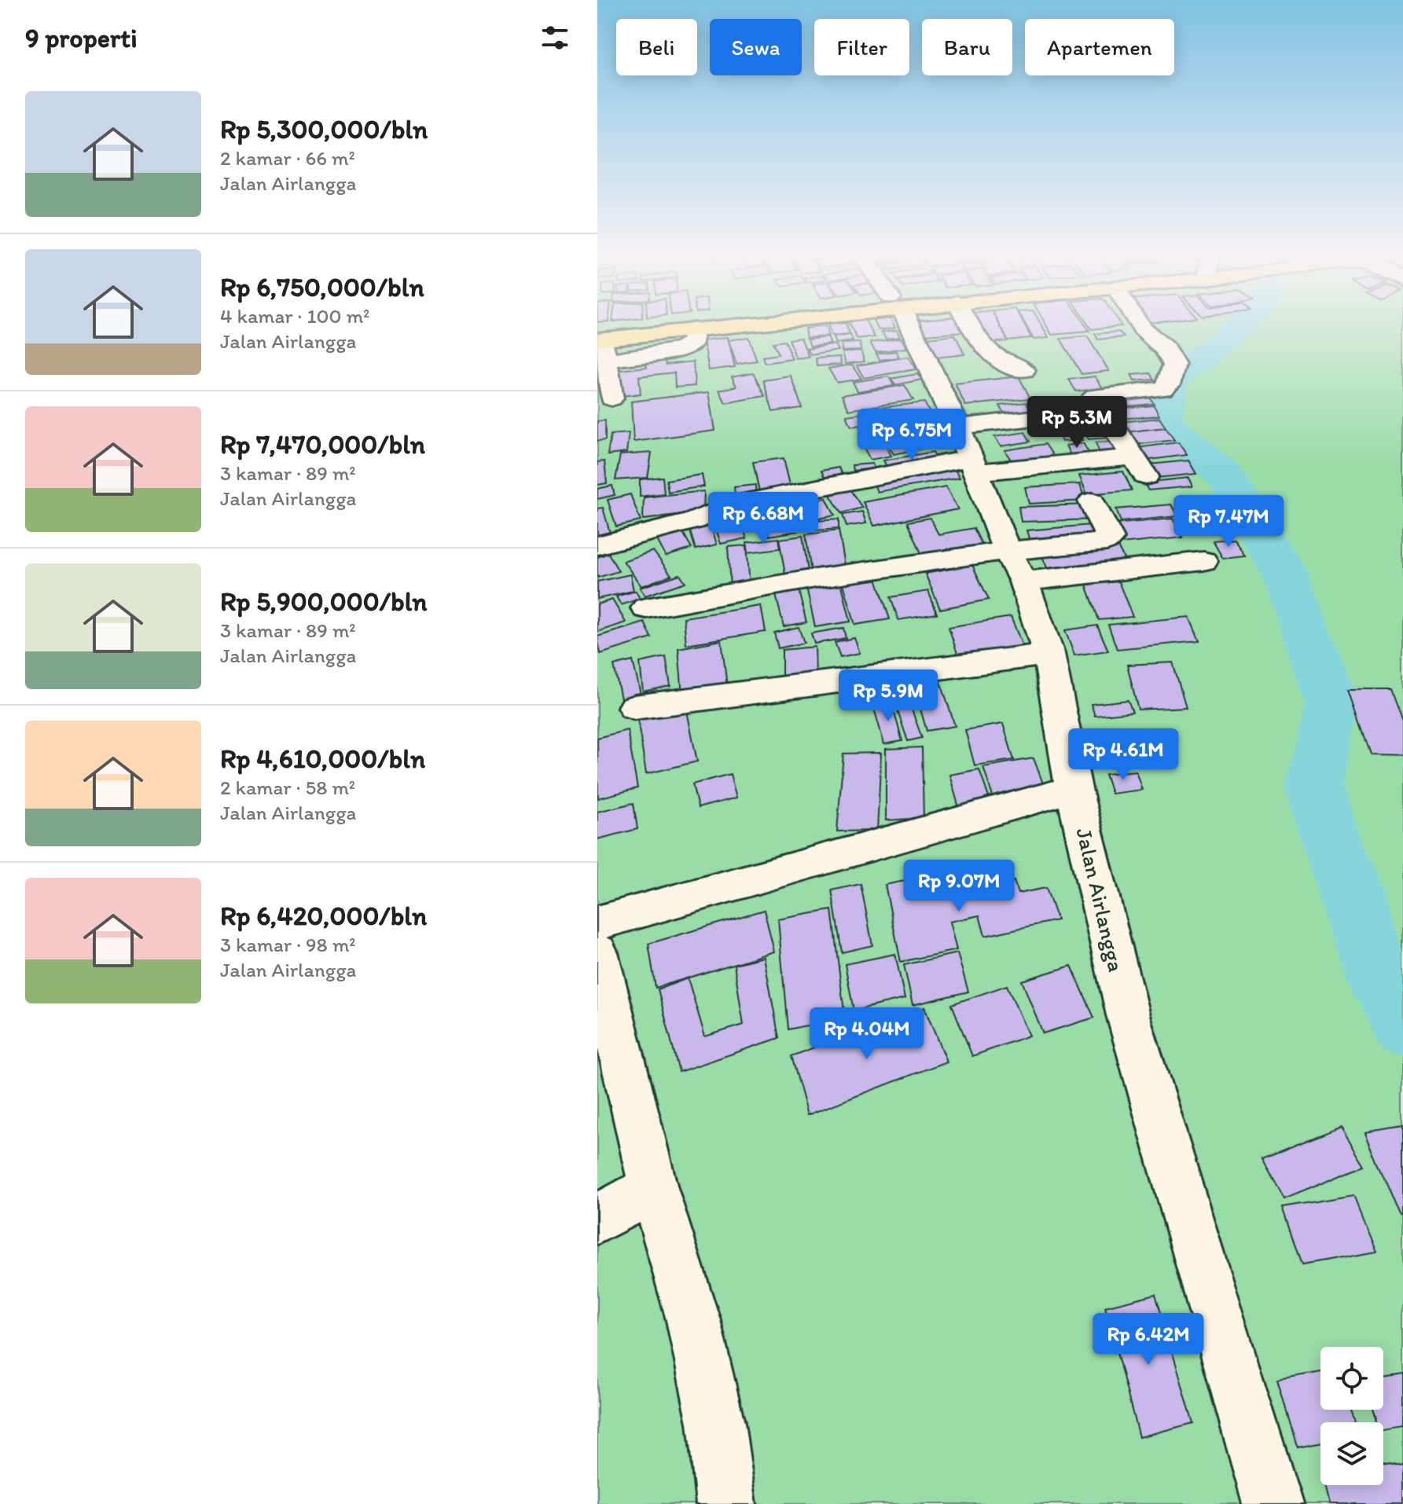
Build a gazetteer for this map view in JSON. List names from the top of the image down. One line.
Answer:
{"streets":{"street":["Jalan Airlangga"]},"page":{"heading":"9 properti","chip":["Beli","Sewa","Filter","Baru","Apartemen"],"list":[{"name":"Rp 5,300,000/bln","note":"2 kamar · 66 m² · Jalan Airlangga"},{"name":"Rp 6,750,000/bln","note":"4 kamar · 100 m² · Jalan Airlangga"},{"name":"Rp 7,470,000/bln","note":"3 kamar · 89 m² · Jalan Airlangga"},{"name":"Rp 5,900,000/bln","note":"3 kamar · 89 m² · Jalan Airlangga"},{"name":"Rp 4,610,000/bln","note":"2 kamar · 58 m² · Jalan Airlangga"},{"name":"Rp 6,420,000/bln","note":"3 kamar · 98 m² · Jalan Airlangga"}],"price":["Rp 5.3M","Rp 6.75M","Rp 6.68M","Rp 7.47M","Rp 5.9M","Rp 4.61M","Rp 9.07M","Rp 4.04M","Rp 6.42M"]}}
